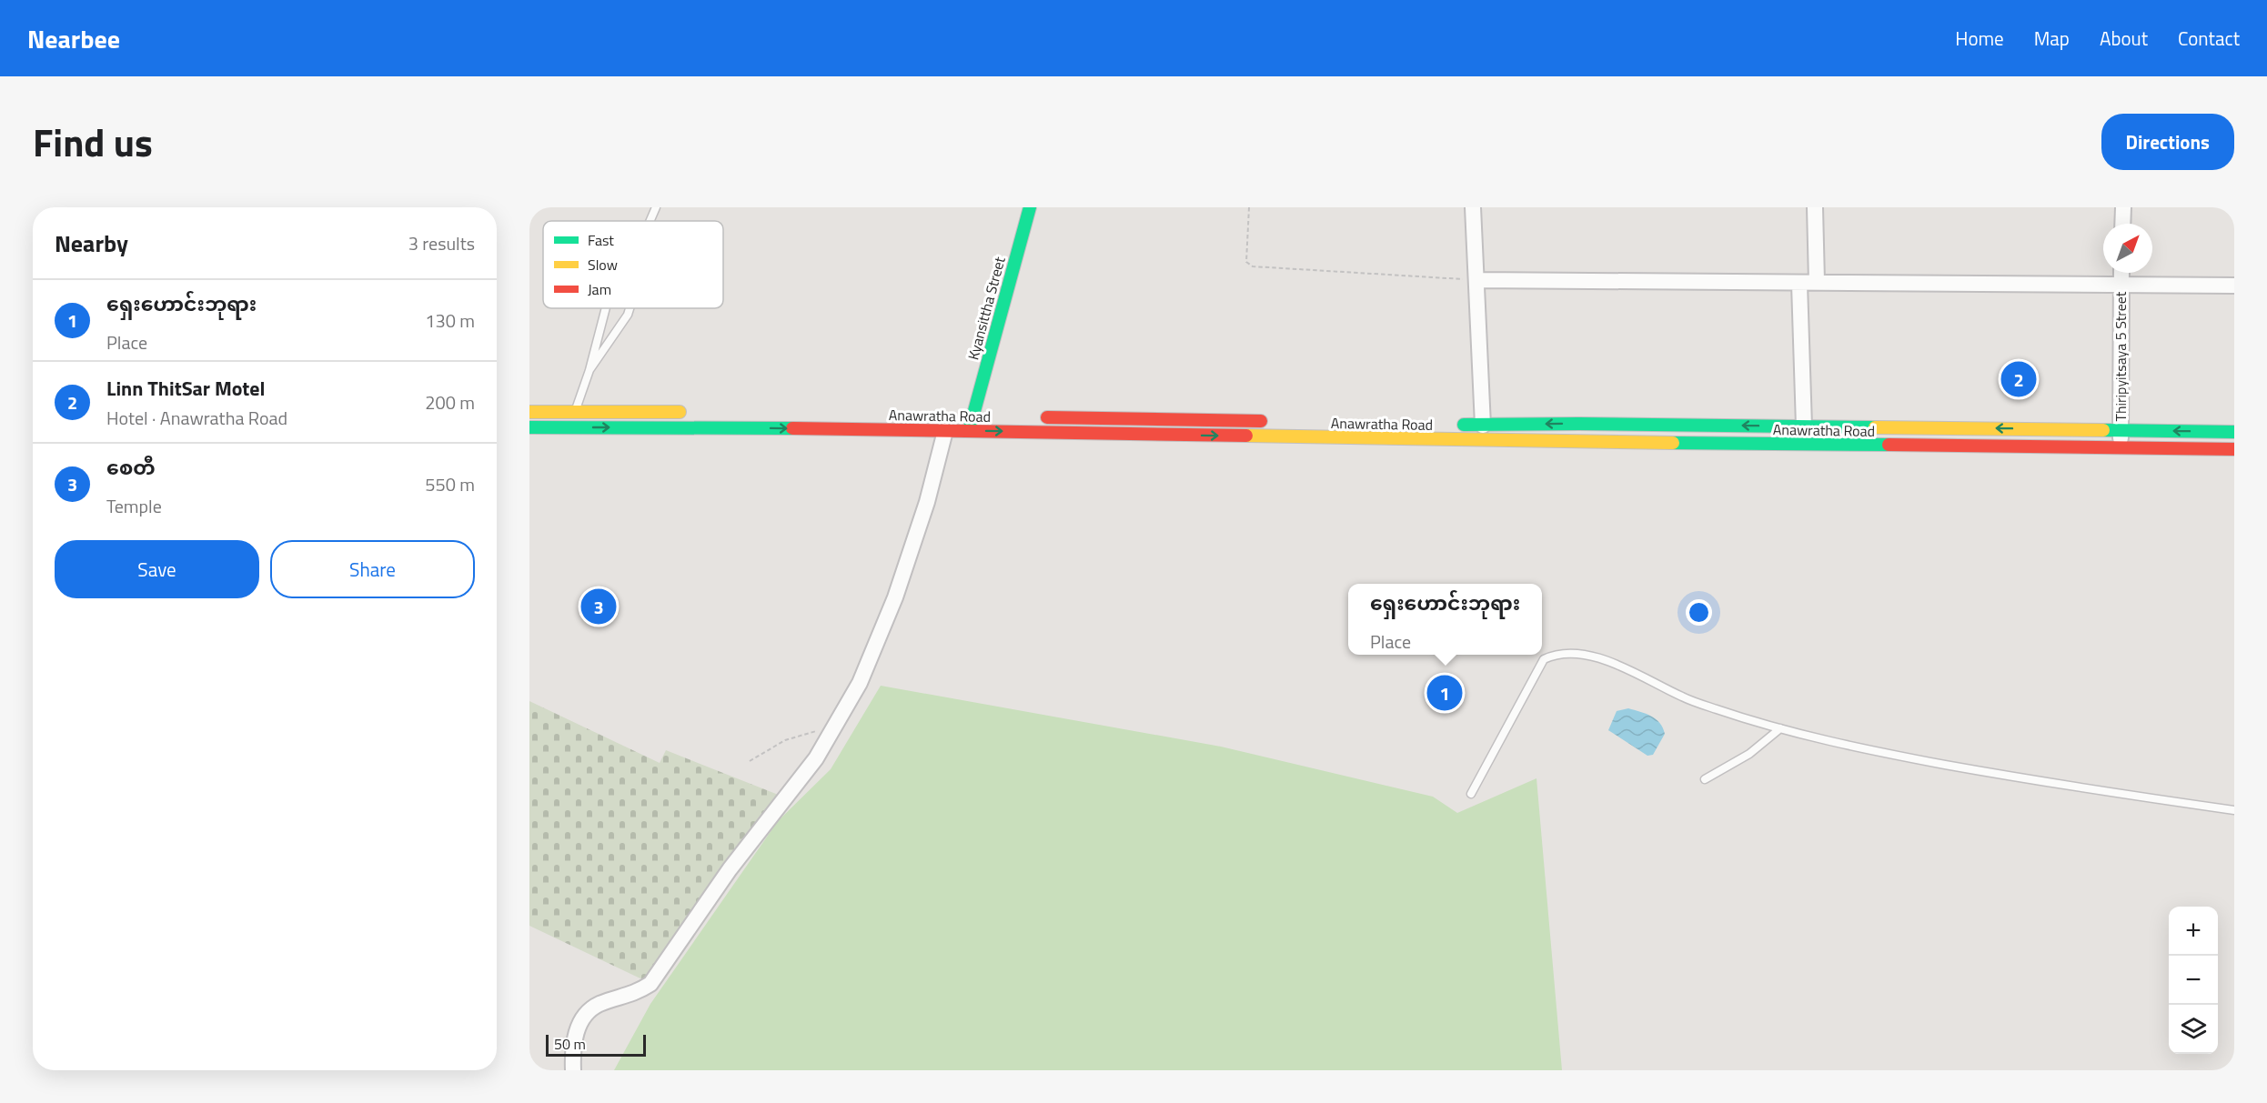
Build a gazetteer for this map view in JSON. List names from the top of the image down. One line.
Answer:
{"streets":{"main road":["Kyansittha Street","Anawratha Road"],"street":["Thiripyitsaya 5 Street"]},"crossings":[["Kyansittha Street","Anawratha Road"],["Thiripyitsaya 5 Street","Anawratha Road"]],"legend":["Fast","Slow","Jam"],"scale_bar":"50 m","north":"top right","page":{"header":"Nearbee","nav":["Home","Map","About","Contact"],"title":"Find us","buttons":["Directions",["Save","Share"]],"heading":["Nearby","3 results"],"list":[{"mark":"1","name":"ရှေးဟောင်းဘုရား","note":"Place","value":"130 m"},{"mark":"2","name":"Linn ThitSar Motel","note":"Hotel · Anawratha Road","value":"200 m"},{"mark":"3","name":"စေတီ","note":"Temple","value":"550 m"}],"pins":["2","3","1"],"popup":["ရှေးဟောင်းဘုရား","Place"],"map_buttons":["+","−"],"scale":"50 m"}}
